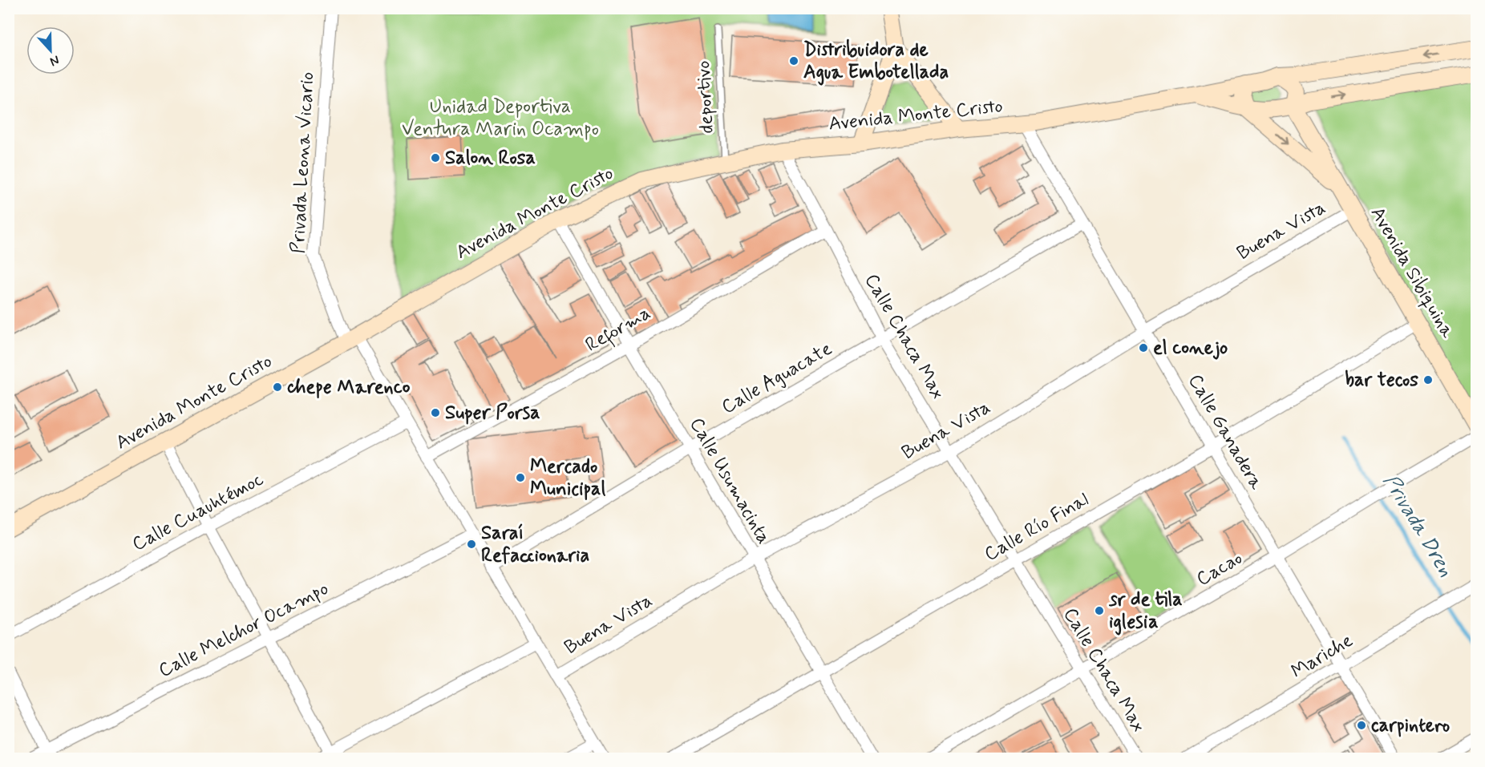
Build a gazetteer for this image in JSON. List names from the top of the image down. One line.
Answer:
{"streets":{"main road":["Avenida Monte Cristo","Avenida Sibiquina"],"street":["Privada Leona Vicario","Buena Vista","Reforma","Calle Chaca Max","Calle Aguacate","Calle Ganadera","Calle Usumacinta","Calle Cuauhtémoc","Calle Río Final","Cacao","Calle Melchor Ocampo","Mariche"],"lane":["deportivo"]},"crossings":[["deportivo","Avenida Monte Cristo"],["Avenida Monte Cristo","Privada Leona Vicario"],["Avenida Monte Cristo","Calle Chaca Max"],["Avenida Monte Cristo","Calle Ganadera"],["Avenida Monte Cristo","Calle Usumacinta"],["Privada Leona Vicario","Buena Vista"],["Privada Leona Vicario","Reforma"],["Privada Leona Vicario","Calle Aguacate"],["Privada Leona Vicario","Calle Cuauhtémoc"],["Privada Leona Vicario","Calle Melchor Ocampo"],["Buena Vista","Avenida Sibiquina"],["Buena Vista","Calle Chaca Max"],["Buena Vista","Calle Ganadera"],["Buena Vista","Calle Usumacinta"],["Avenida Sibiquina","Calle Río Final"],["Reforma","Calle Chaca Max"],["Reforma","Calle Usumacinta"],["Calle Chaca Max","Calle Aguacate"],["Calle Chaca Max","Calle Río Final"],["Calle Chaca Max","Cacao"],["Calle Aguacate","Calle Ganadera"],["Calle Aguacate","Calle Usumacinta"],["Calle Ganadera","Calle Río Final"],["Calle Ganadera","Cacao"],["Calle Ganadera","Mariche"],["Calle Usumacinta","Calle Río Final"]],"water":["Privada Dren"],"parks":["Unidad Deportiva Ventura Marin Ocampo"],"places":["Distribuidora de Agua Embotellada","Salon Rosa","el conejo","bar tecos","chepe Marenco","Super Porsa","Mercado Municipal","Saraí Refaccionaria","sr de tila iglesia","carpintero"],"north":"bottom"}
